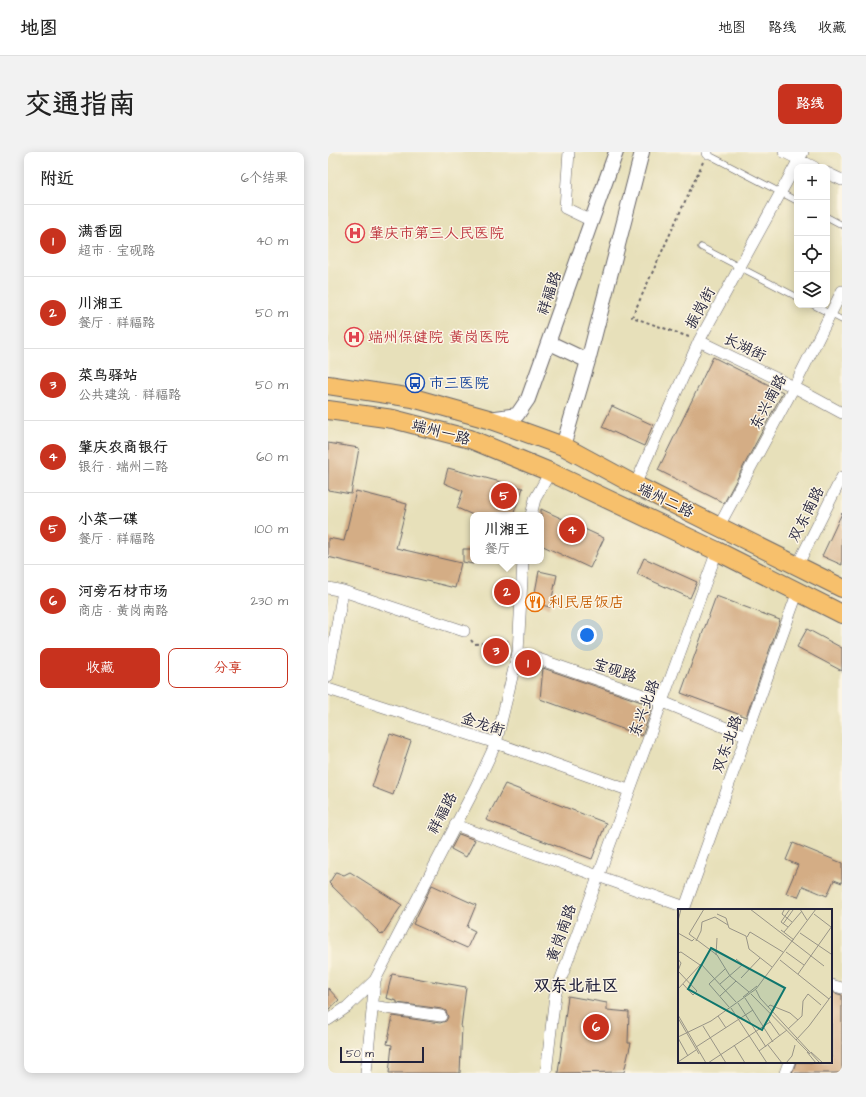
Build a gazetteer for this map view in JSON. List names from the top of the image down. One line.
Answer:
{"streets":{"main road":["端州一路","端州二路"],"street":["祥福路","振岗街","长湖街","东兴南路","双东南路","宝砚路","东兴北路","金龙街","双东北路","黄岗南路"]},"crossings":[["祥福路","端州一路"],["祥福路","端州二路"],["祥福路","宝砚路"],["祥福路","金龙街"],["振岗街","长湖街"],["振岗街","端州二路"],["长湖街","东兴南路"],["东兴南路","端州二路"],["端州一路","端州二路"],["端州二路","双东南路"],["端州二路","东兴北路"],["端州二路","双东北路"],["宝砚路","东兴北路"],["宝砚路","双东北路"],["东兴北路","金龙街"],["东兴北路","双东北路"],["东兴北路","黄岗南路"],["双东北路","黄岗南路"]],"districts":["双东北社区"],"places":{"hospital":["肇庆市第三人民医院","端州保健院 黄岗医院"],"bus stop":["市三医院"],"restaurant":["利民居饭店"]},"scale_bar":"50 m","page":{"header":"地图","nav":["地图","路线","收藏"],"title":"交通指南","buttons":["路线",["收藏","分享"]],"heading":["附近","6个结果"],"map_buttons":["+","−"],"list":[{"mark":"1","name":"满香园","note":"超市 · 宝砚路","value":"40 m"},{"mark":"2","name":"川湘王","note":"餐厅 · 祥福路","value":"50 m"},{"mark":"3","name":"菜鸟驿站","note":"公共建筑 · 祥福路","value":"50 m"},{"mark":"4","name":"肇庆农商银行","note":"银行 · 端州二路","value":"60 m"},{"mark":"5","name":"小菜一碟","note":"餐厅 · 祥福路","value":"100 m"},{"mark":"6","name":"河旁石材市场","note":"商店 · 黄岗南路","value":"230 m"}],"pins":["5","4","2","3","1","6"],"popup":["川湘王","餐厅"],"scale":"50 m"}}
